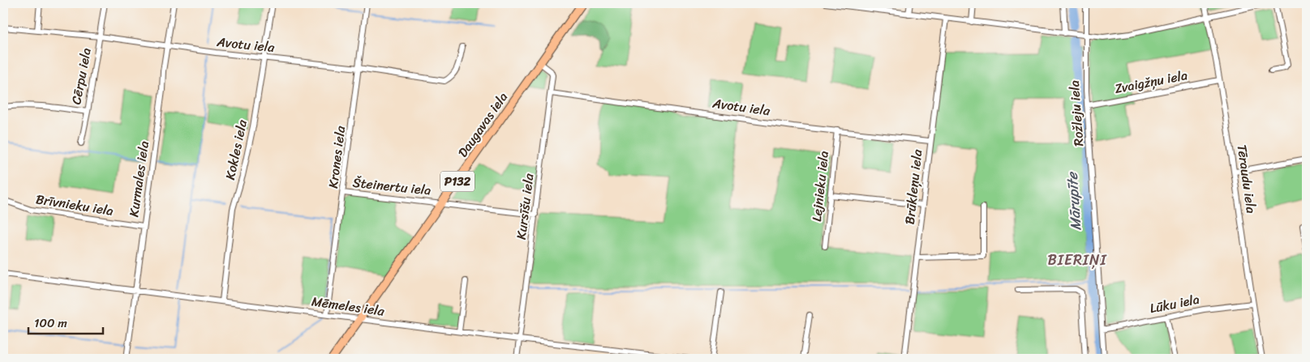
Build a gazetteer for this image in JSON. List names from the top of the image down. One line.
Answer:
{"streets":{"main road":["Daugavas iela","P132"],"street":["Avotu iela","Cērpu iela","Zvaigžņu iela","Rožleju iela","Kokles iela","Krones iela","Kurmales iela","Tēraudu iela","Šteinertu iela","Lejnieku iela","Brūkleņu iela","Brīvnieku iela","Kursīšu iela","Lūku iela","Mēmeles iela"]},"crossings":[["Avotu iela","Cērpu iela"],["Avotu iela","Kokles iela"],["Avotu iela","Krones iela"],["Avotu iela","Kurmales iela"],["Avotu iela","Lejnieku iela"],["Avotu iela","Brūkleņu iela"],["Avotu iela","Kursīšu iela"],["Zvaigžņu iela","Rožleju iela"],["Zvaigžņu iela","Tēraudu iela"],["Rožleju iela","Lūku iela"],["Daugavas iela","Šteinertu iela"],["Daugavas iela","Kursīšu iela"],["Daugavas iela","Mēmeles iela"],["Kokles iela","Mēmeles iela"],["Krones iela","Šteinertu iela"],["Krones iela","Mēmeles iela"],["Kurmales iela","Brīvnieku iela"],["Kurmales iela","Mēmeles iela"],["Tēraudu iela","Lūku iela"],["Šteinertu iela","Kursīšu iela"],["Kursīšu iela","Mēmeles iela"]],"districts":["BIERIŅI"],"water":["Mārupīte"],"scale_bar":"100 m"}
